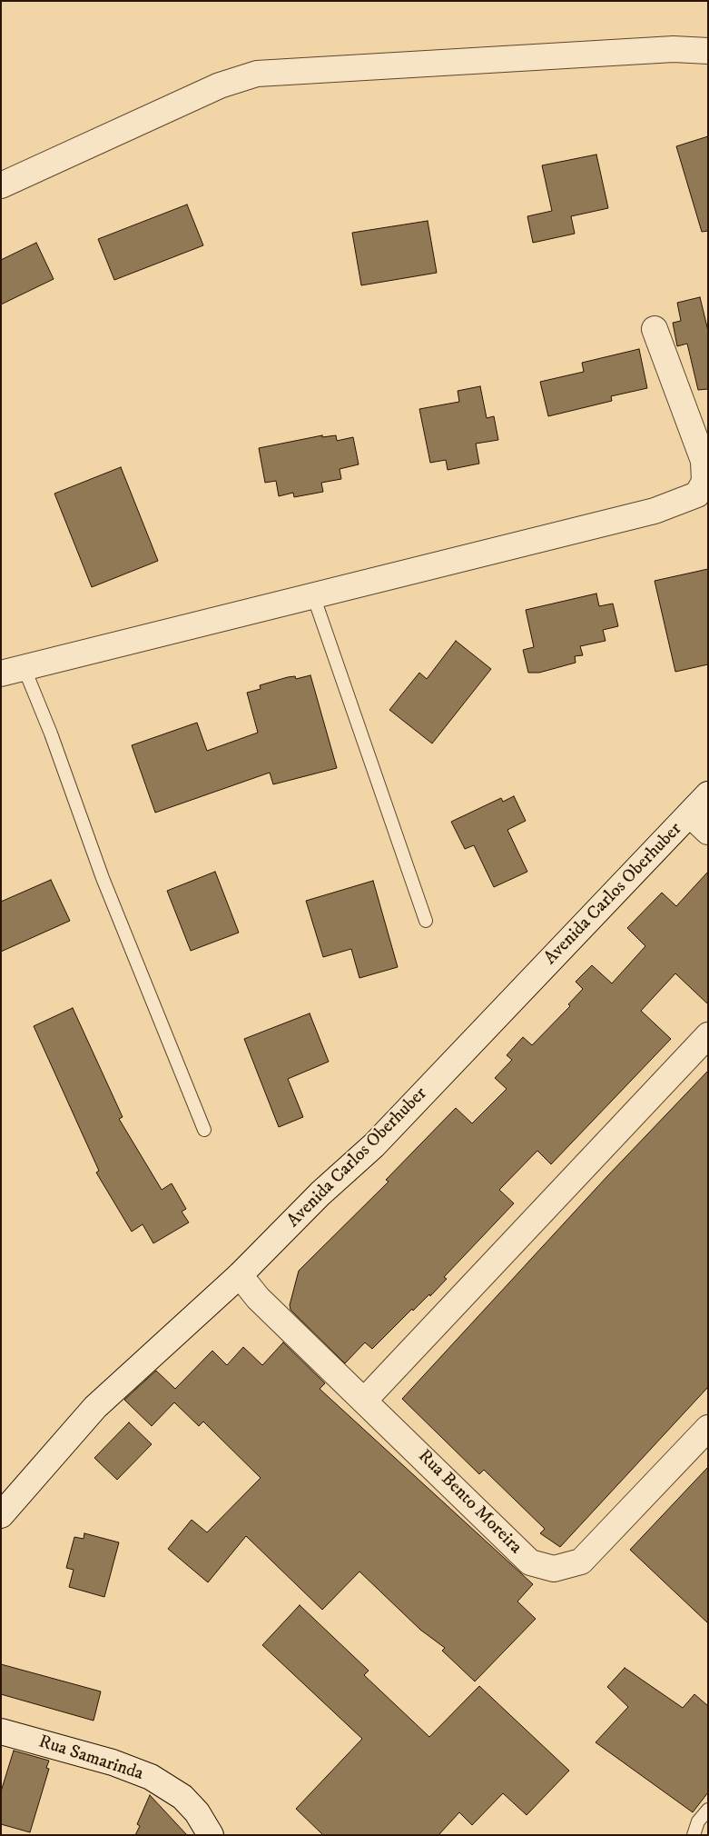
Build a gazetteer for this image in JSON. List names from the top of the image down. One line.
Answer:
{"streets":{"street":["Avenida Carlos Oberhuber","Rua Bento Moreira","Rua Samarinda"]},"crossings":[["Avenida Carlos Oberhuber","Rua Bento Moreira"]]}
